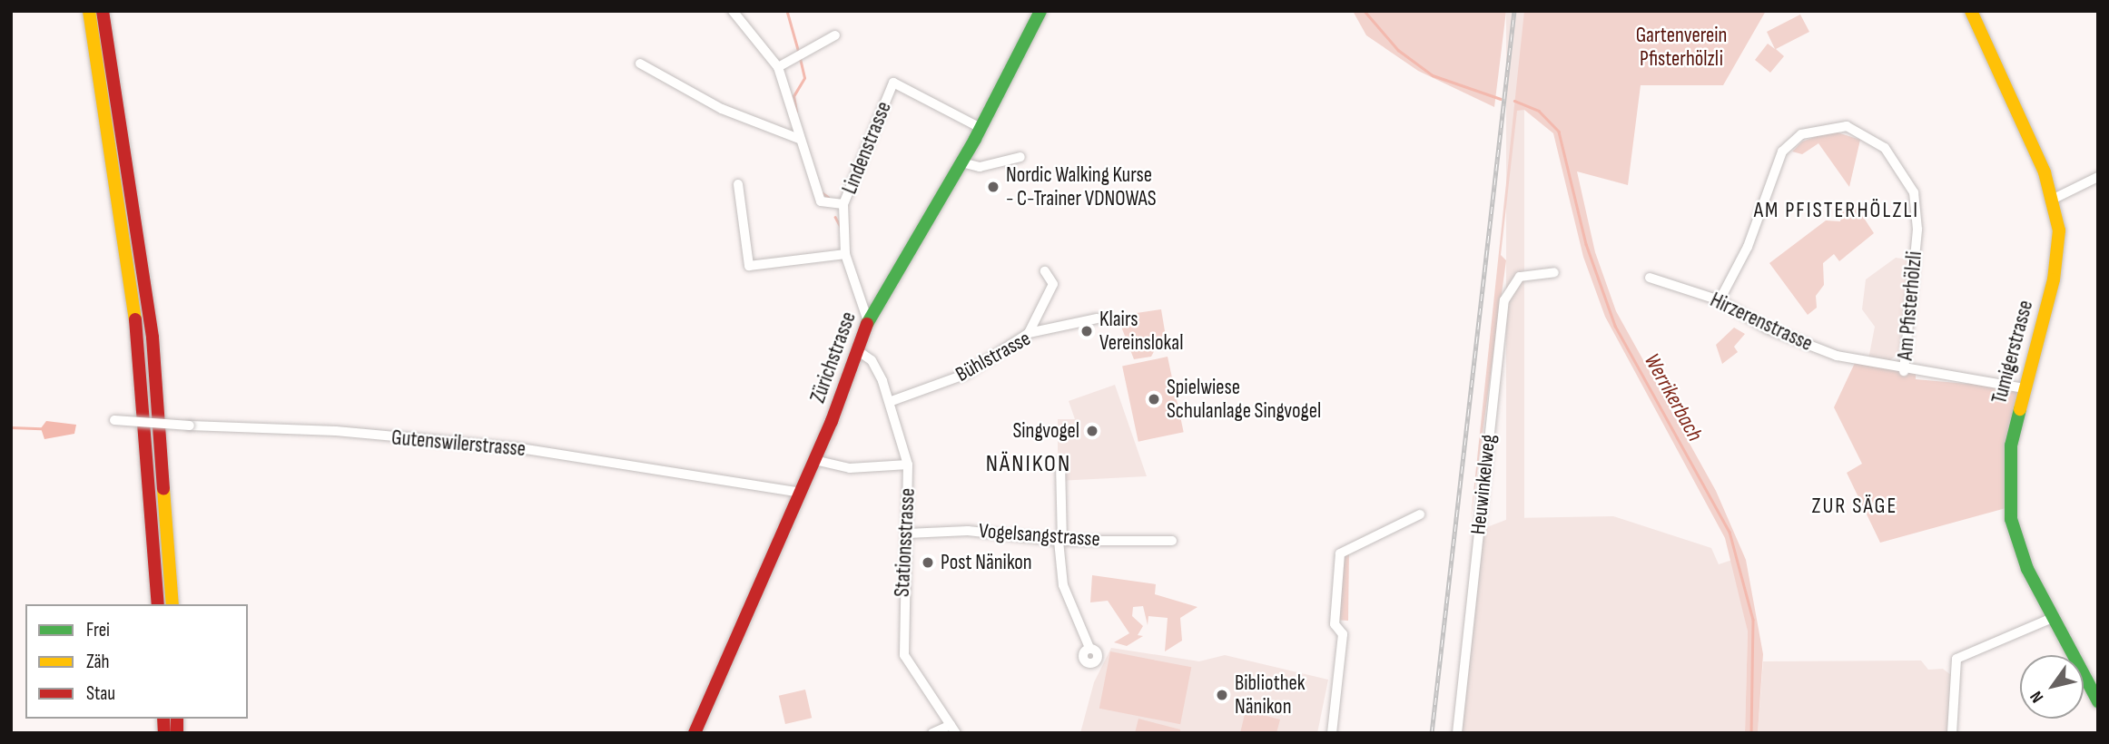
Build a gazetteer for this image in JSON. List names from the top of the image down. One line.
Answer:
{"streets":{"main road":["Tumigerstrasse","Zürichstrasse"],"street":["Lindenstrasse","Am Pfisterhölzli","Hirzerenstrasse","Bühlstrasse","Gutenswilerstrasse","Heuwinkelweg","Vogelsangstrasse","Stationsstrasse"]},"crossings":[["Lindenstrasse","Zürichstrasse"],["Am Pfisterhölzli","Hirzerenstrasse"],["Hirzerenstrasse","Tumigerstrasse"],["Bühlstrasse","Stationsstrasse"],["Zürichstrasse","Gutenswilerstrasse"],["Zürichstrasse","Stationsstrasse"],["Vogelsangstrasse","Stationsstrasse"]],"districts":["AM PFISTERHÖLZLI","NÄNIKON","ZUR SÄGE"],"water":["Werrikerbach"],"parks":["Gartenverein Pfisterhölzli"],"places":["Nordic Walking Kurse - C-Trainer VDNOWAS","Klairs Vereinslokal","Spielwiese Schulanlage Singvogel","Singvogel","Post Nänikon","Bibliothek Nänikon"],"legend":["Frei","Zäh","Stau"],"north":"bottom left"}
